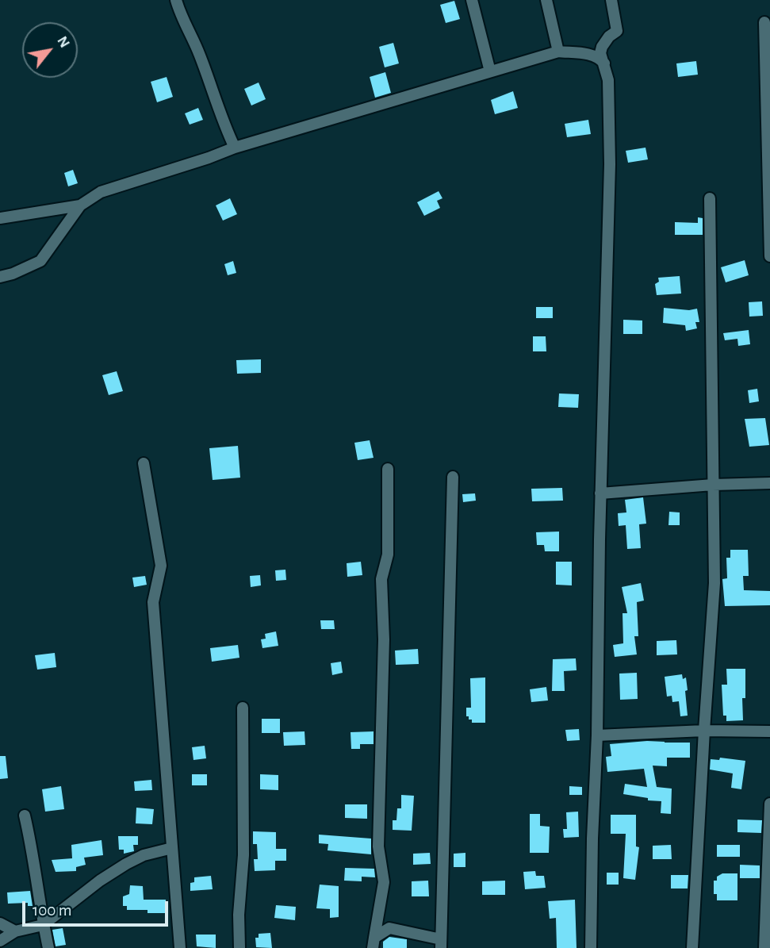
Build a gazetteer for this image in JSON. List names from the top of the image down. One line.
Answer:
{"scale_bar":"100 m","north":"top right"}
